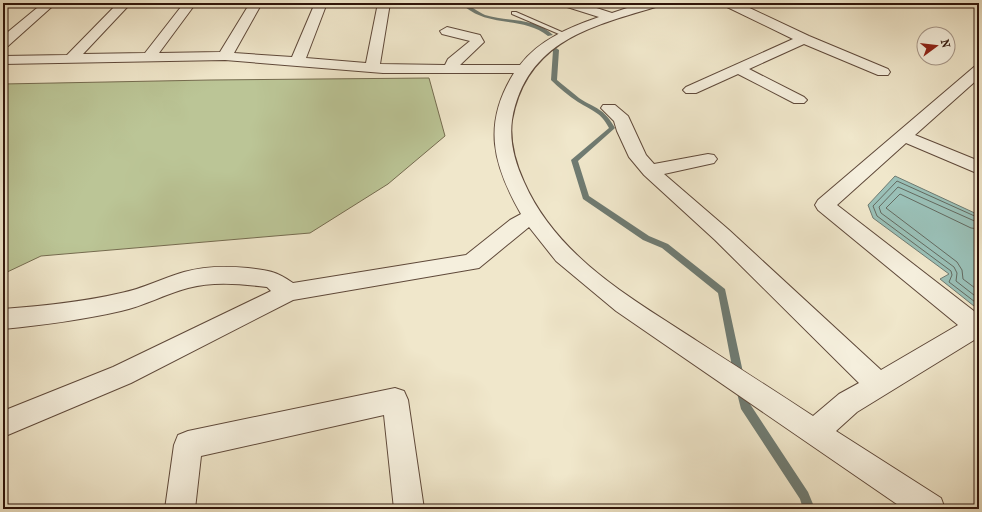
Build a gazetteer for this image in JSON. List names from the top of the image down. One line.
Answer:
{"north":"right"}
